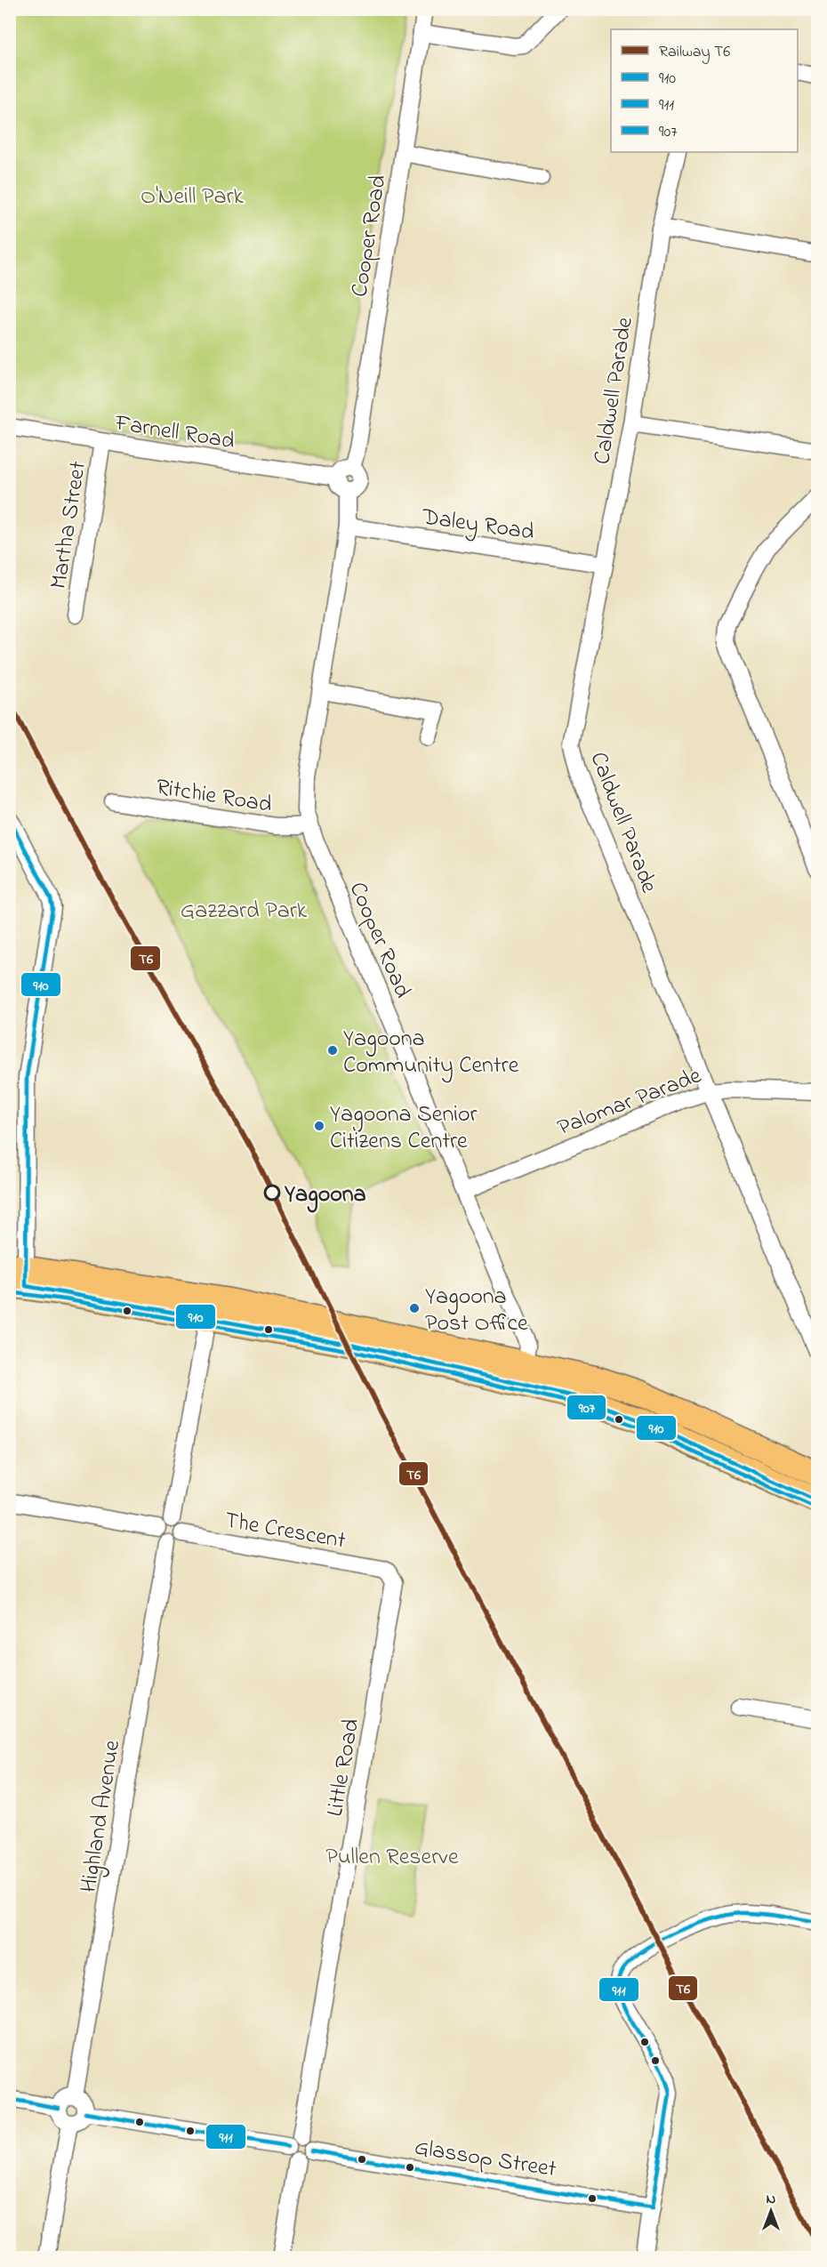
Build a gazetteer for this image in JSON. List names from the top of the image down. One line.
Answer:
{"streets":{"street":["Cooper Road","Caldwell Parade","Farnell Road","Daley Road","Martha Street","Ritchie Road","Palomar Parade","The Crescent","Little Road","Highland Avenue","Glassop Street"]},"crossings":[["Cooper Road","Farnell Road"],["Cooper Road","Daley Road"],["Cooper Road","Ritchie Road"],["Cooper Road","Palomar Parade"],["Caldwell Parade","Daley Road"],["Caldwell Parade","Palomar Parade"],["Farnell Road","Martha Street"],["The Crescent","Little Road"],["The Crescent","Highland Avenue"],["Little Road","Glassop Street"]],"parks":["O'Neill Park","Gazzard Park","Pullen Reserve"],"places":["Yagoona Community Centre","Yagoona Senior Citizens Centre","Yagoona","Yagoona Post Office"],"lines":["rail line T6","transit line 910","transit line 907","transit line 911"],"legend":["Railway T6","910","911","907"],"north":"top"}
